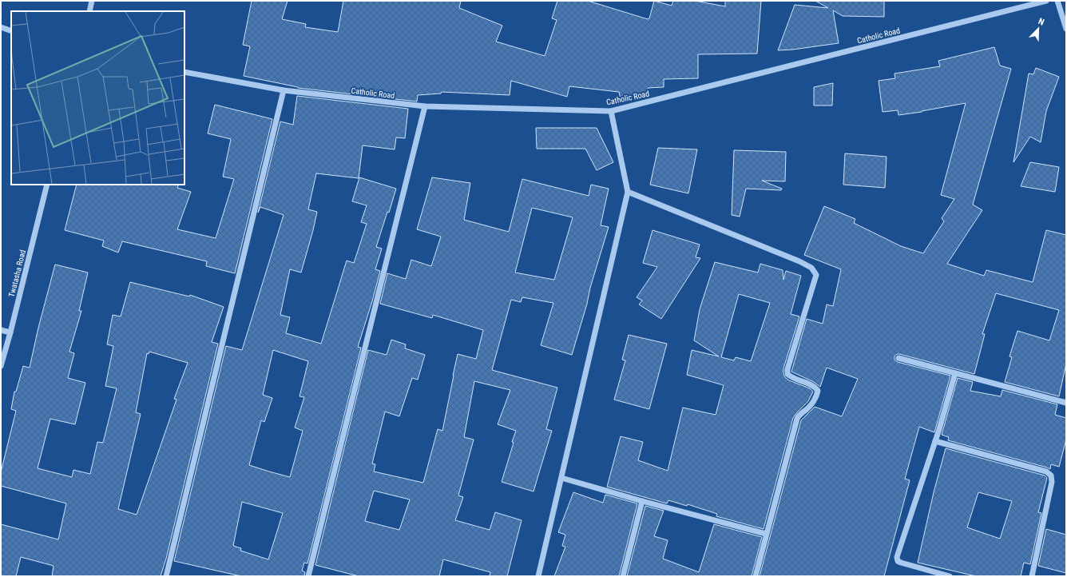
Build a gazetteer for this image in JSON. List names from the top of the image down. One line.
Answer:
{"streets":{"street":["Catholic Road","Twatasha Road"]},"north":"top right"}
